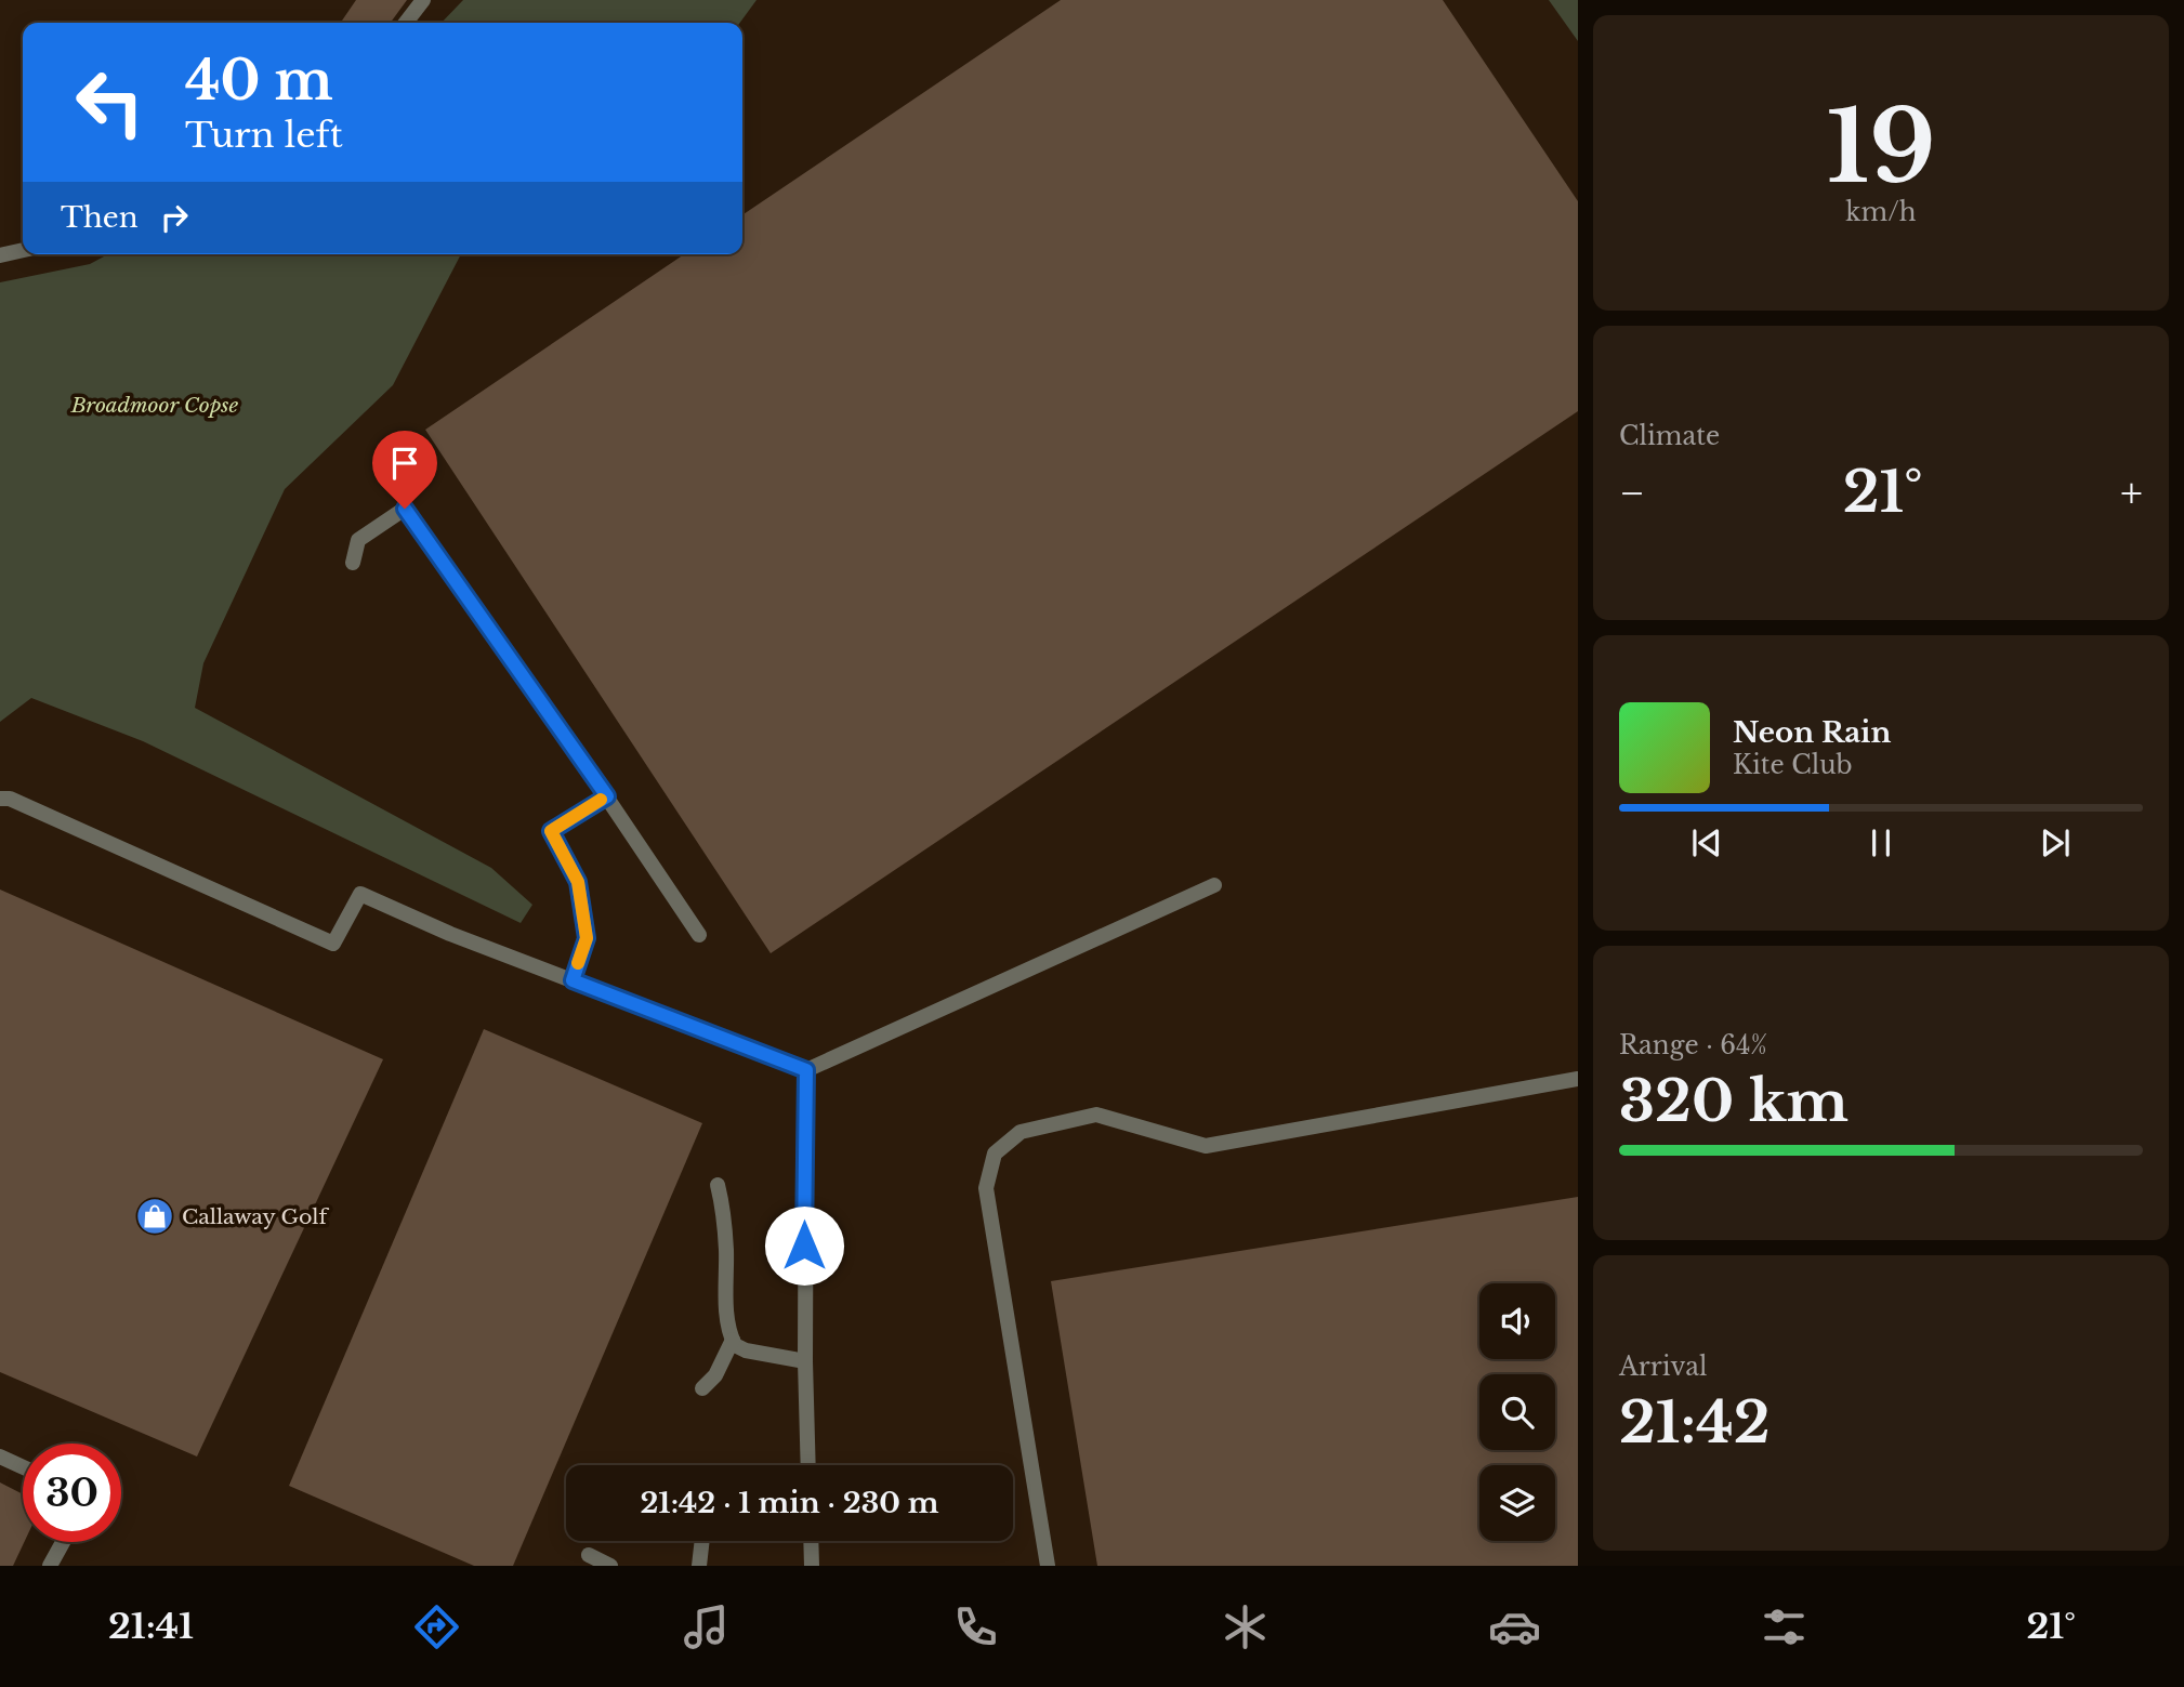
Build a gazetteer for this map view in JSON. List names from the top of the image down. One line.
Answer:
{"parks":["Broadmoor Copse"],"places":{"shop":["Callaway Golf"]},"page":{"tile":[["19","km/h"],"Climate",["Range · 64%","320 km"],["Arrival","21:42"]],"turn":["40 m","Turn left"],"then":"Then","heat":["−","21°","+"],"song":["Neon Rain","Kite Club"],"limit":"30","trip":"21:42 · 1 min · 230 m","tabs":["21:41","21°"]}}
